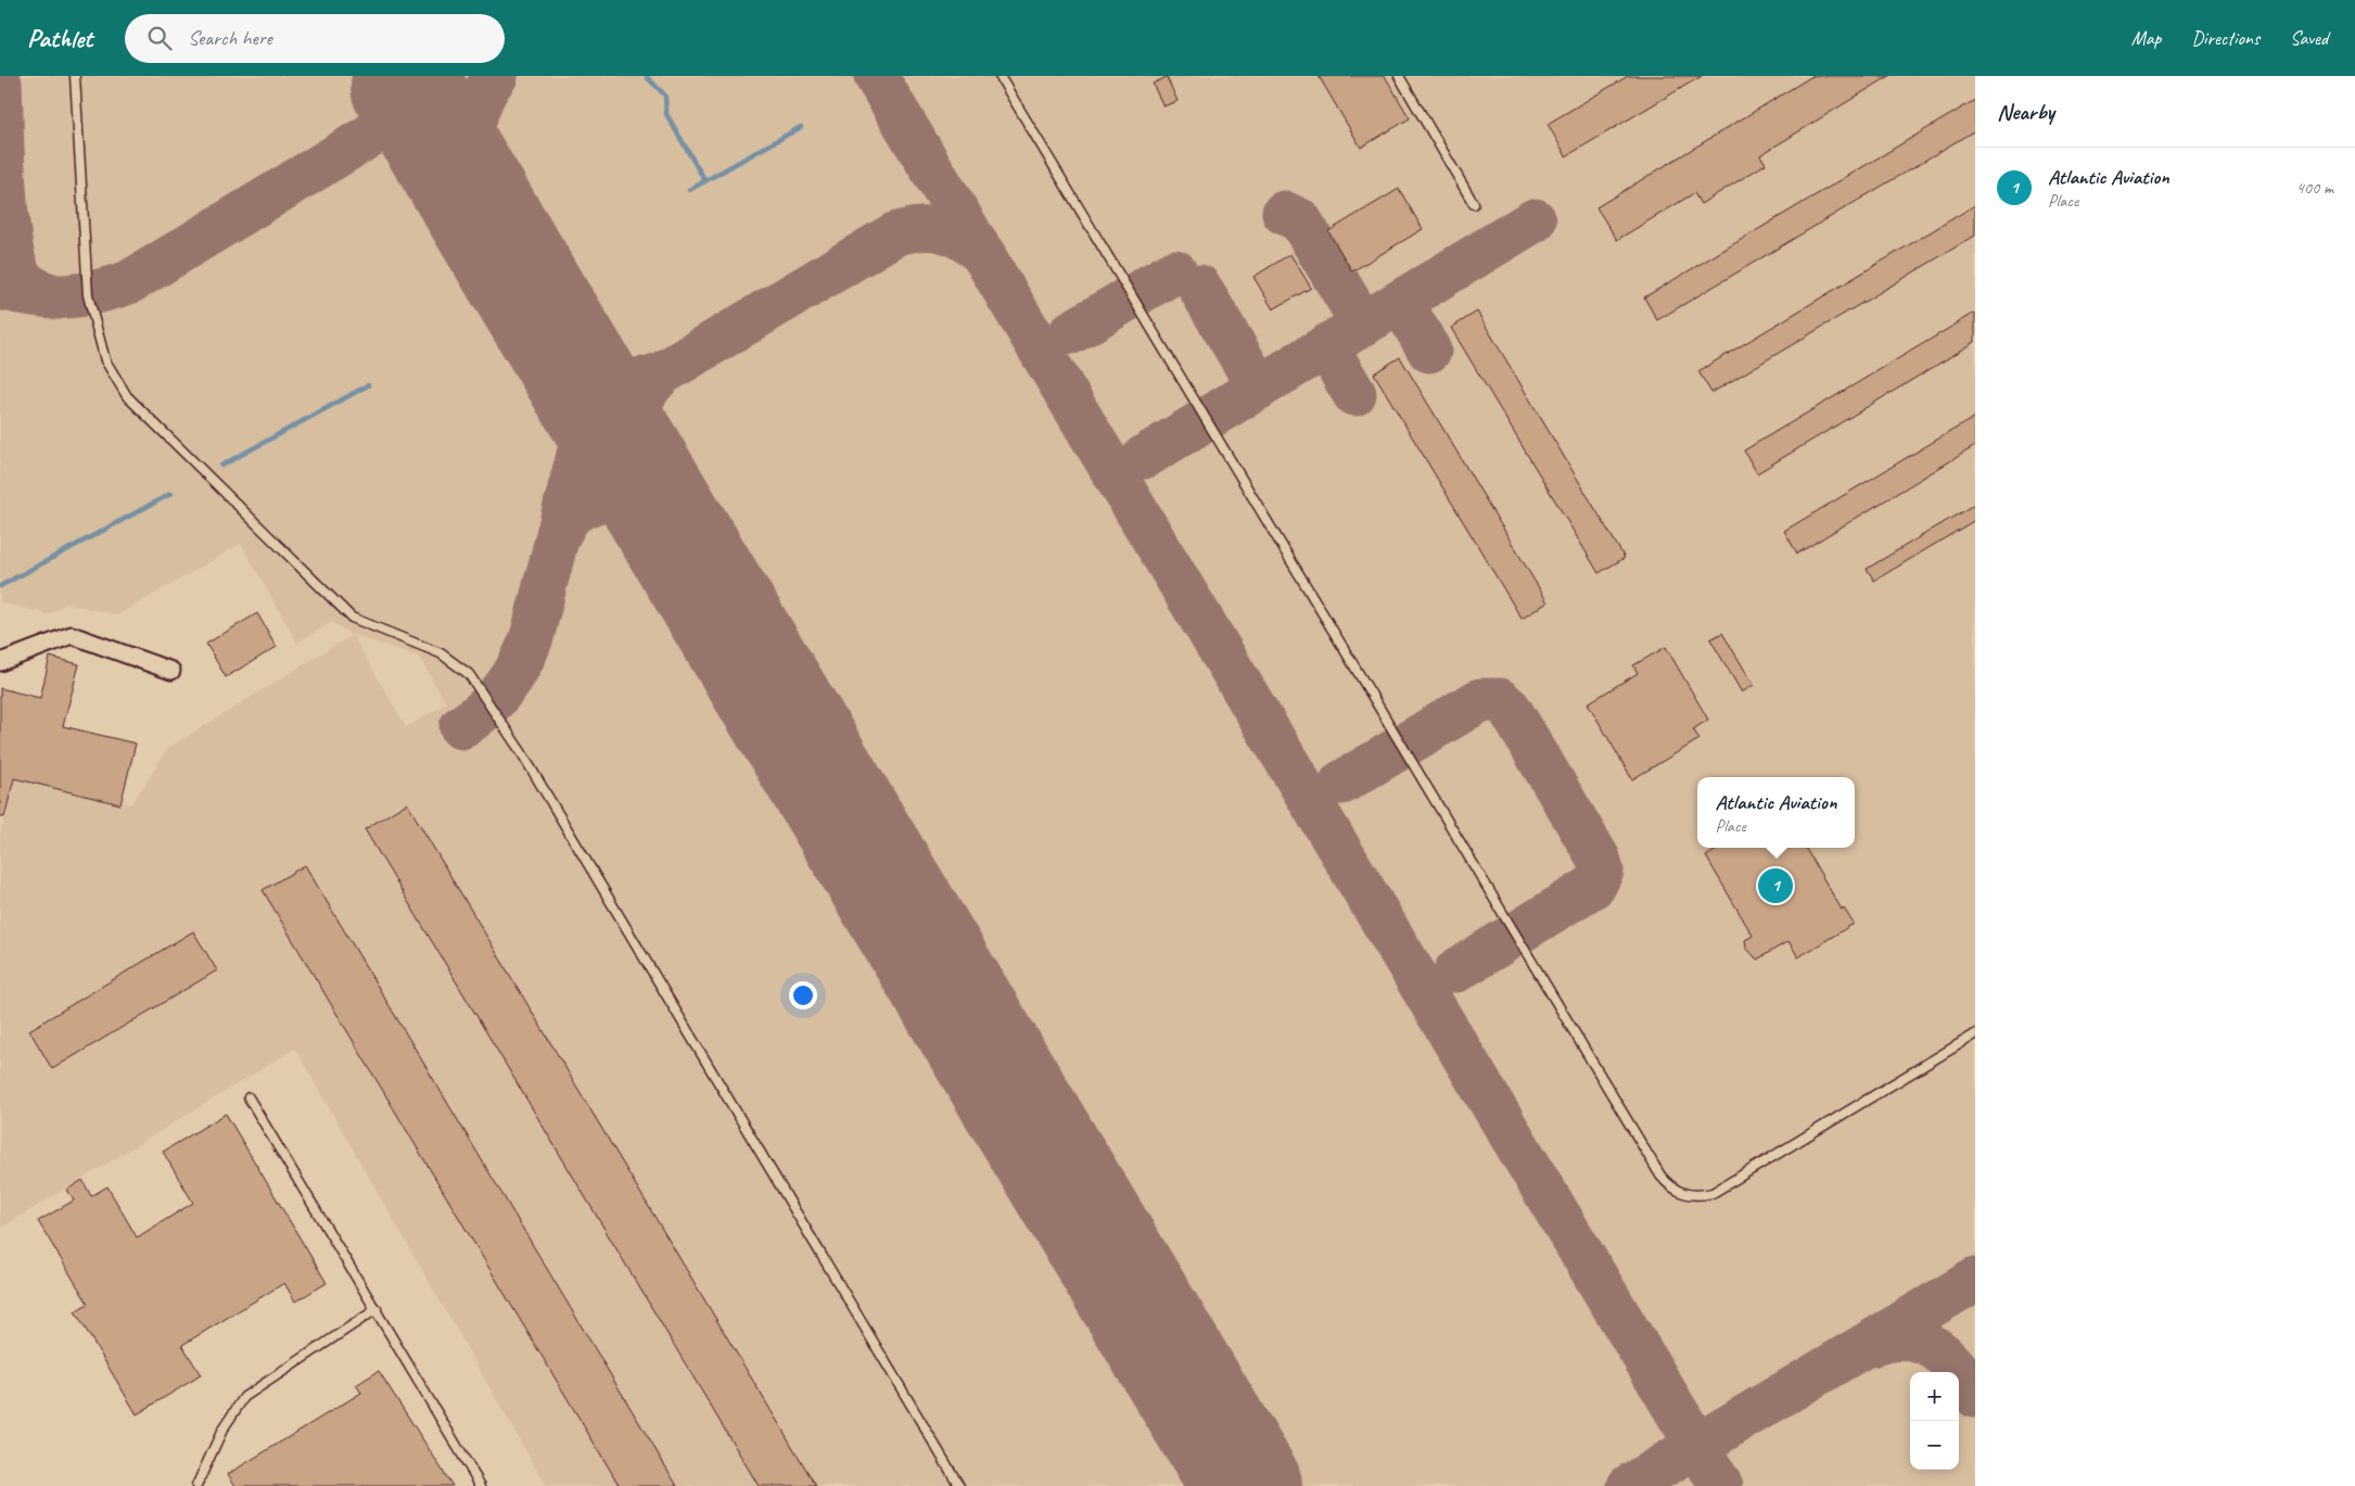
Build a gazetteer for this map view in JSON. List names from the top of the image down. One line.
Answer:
{"page":{"header":"Pathlet","search":"Search here","nav":["Map","Directions","Saved"],"heading":"Nearby","list":[{"mark":"1","name":"Atlantic Aviation","note":"Place","value":"400 m"}],"popup":["Atlantic Aviation","Place"],"pins":"1","map_buttons":["+","−"]}}
